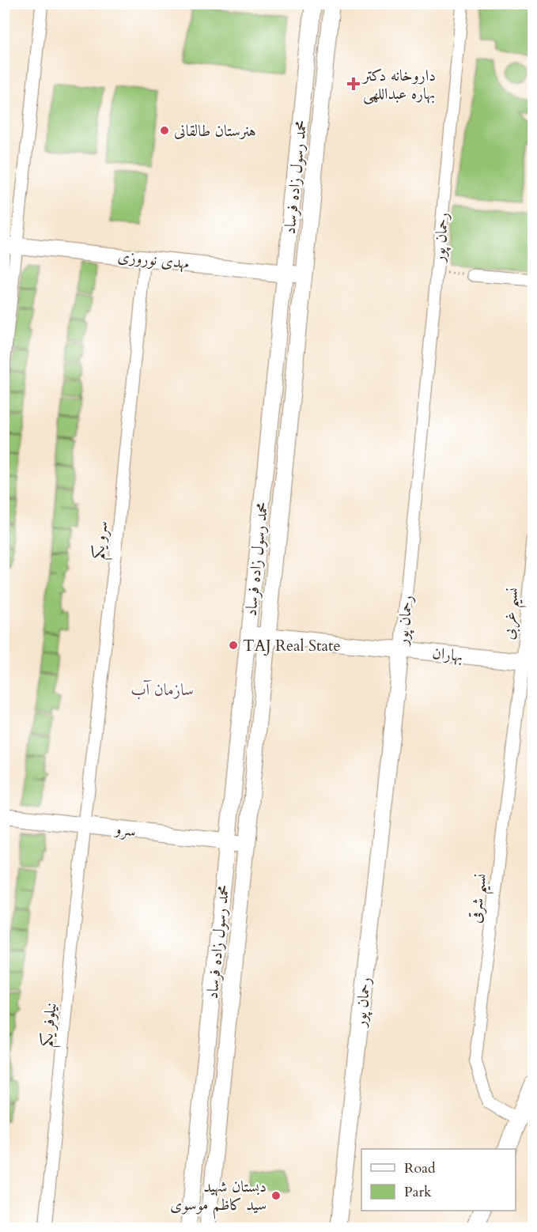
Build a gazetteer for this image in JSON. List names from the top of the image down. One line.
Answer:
{"streets":{"street":["محمد رسول زاده فرساد","رحمان پور","مهدی نوروزی","سرو یکم","نسیم غربی","بهاران","سرو","نسیم شرقی","نیلوفر یکم"]},"crossings":[["محمد رسول زاده فرساد","مهدی نوروزی"],["محمد رسول زاده فرساد","بهاران"],["محمد رسول زاده فرساد","سرو"],["رحمان پور","بهاران"],["مهدی نوروزی","سرو یکم"],["سرو یکم","سرو"],["سرو یکم","نیلوفر یکم"],["نسیم غربی","بهاران"],["نسیم غربی","نسیم شرقی"],["بهاران","نسیم شرقی"],["سرو","نیلوفر یکم"]],"districts":["سازمان آب"],"places":{"health":["داروخانه دکتر بهاره عبداللهی"],"other":["هنرستان طالقانی","TAJ Real State","دبستان شهید سید کاظم موسوی"]},"legend":["Road","Park"]}
